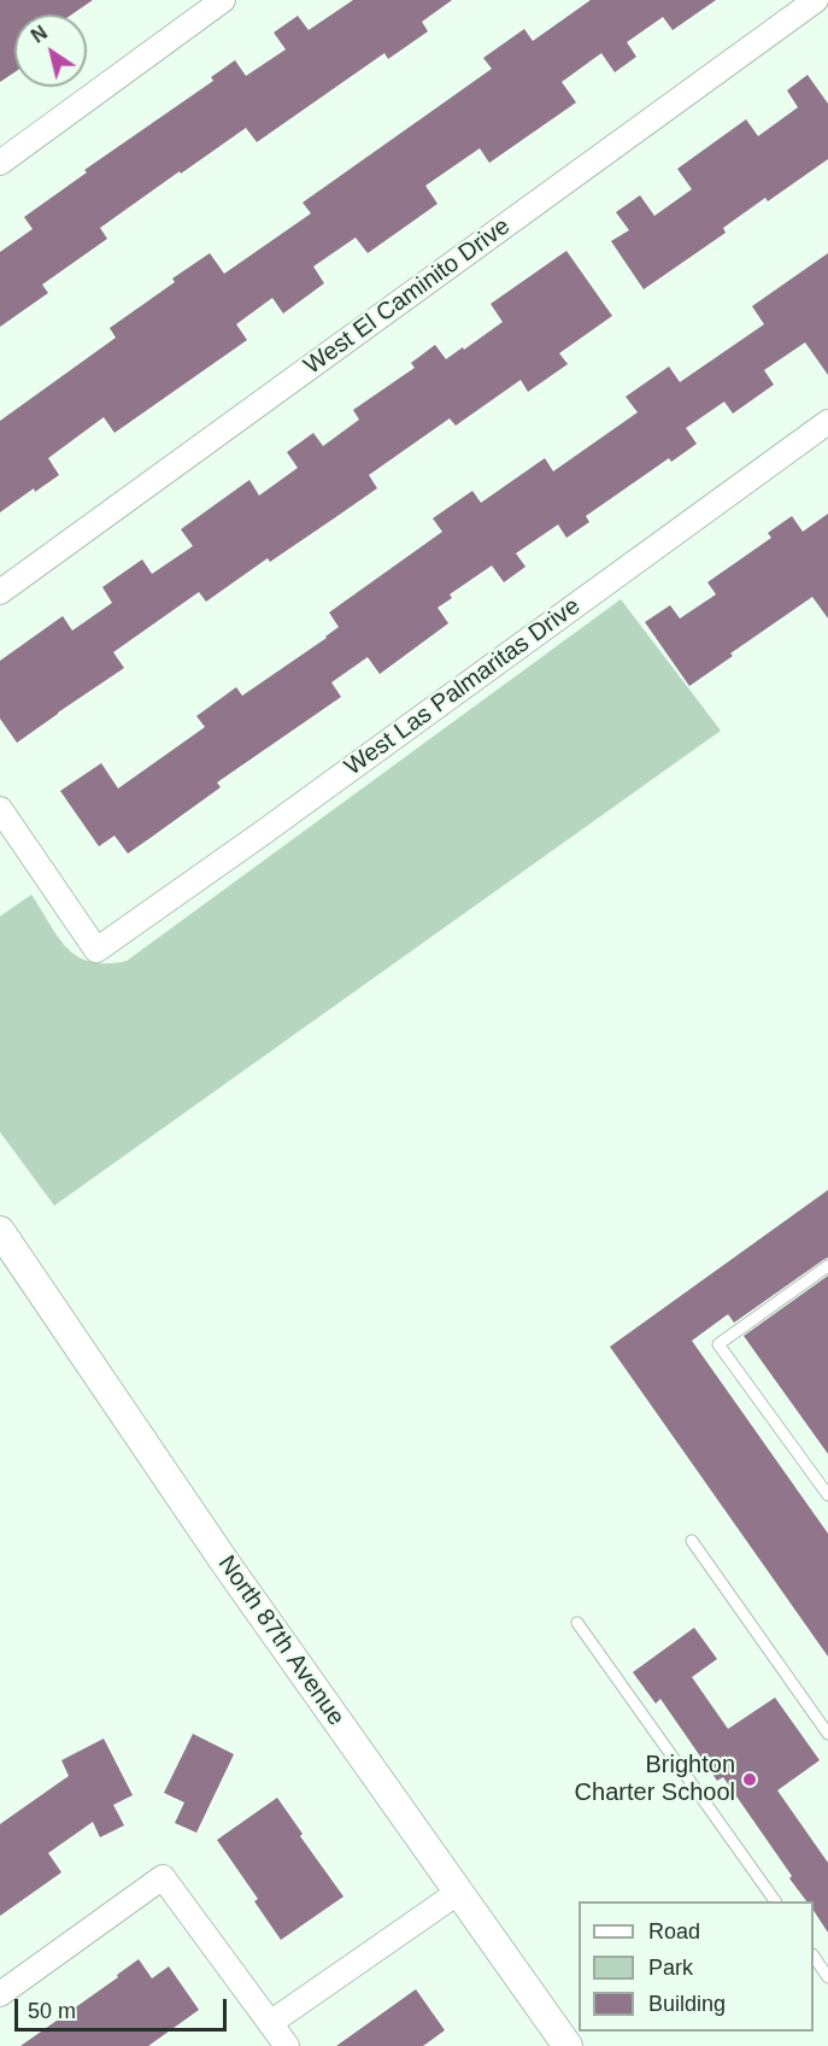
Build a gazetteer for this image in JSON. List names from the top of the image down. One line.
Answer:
{"streets":{"street":["West El Caminito Drive","West Las Palmaritas Drive","North 87th Avenue"]},"places":["Brighton Charter School"],"legend":["Road","Park","Building"],"scale_bar":"50 m","north":"top left"}
